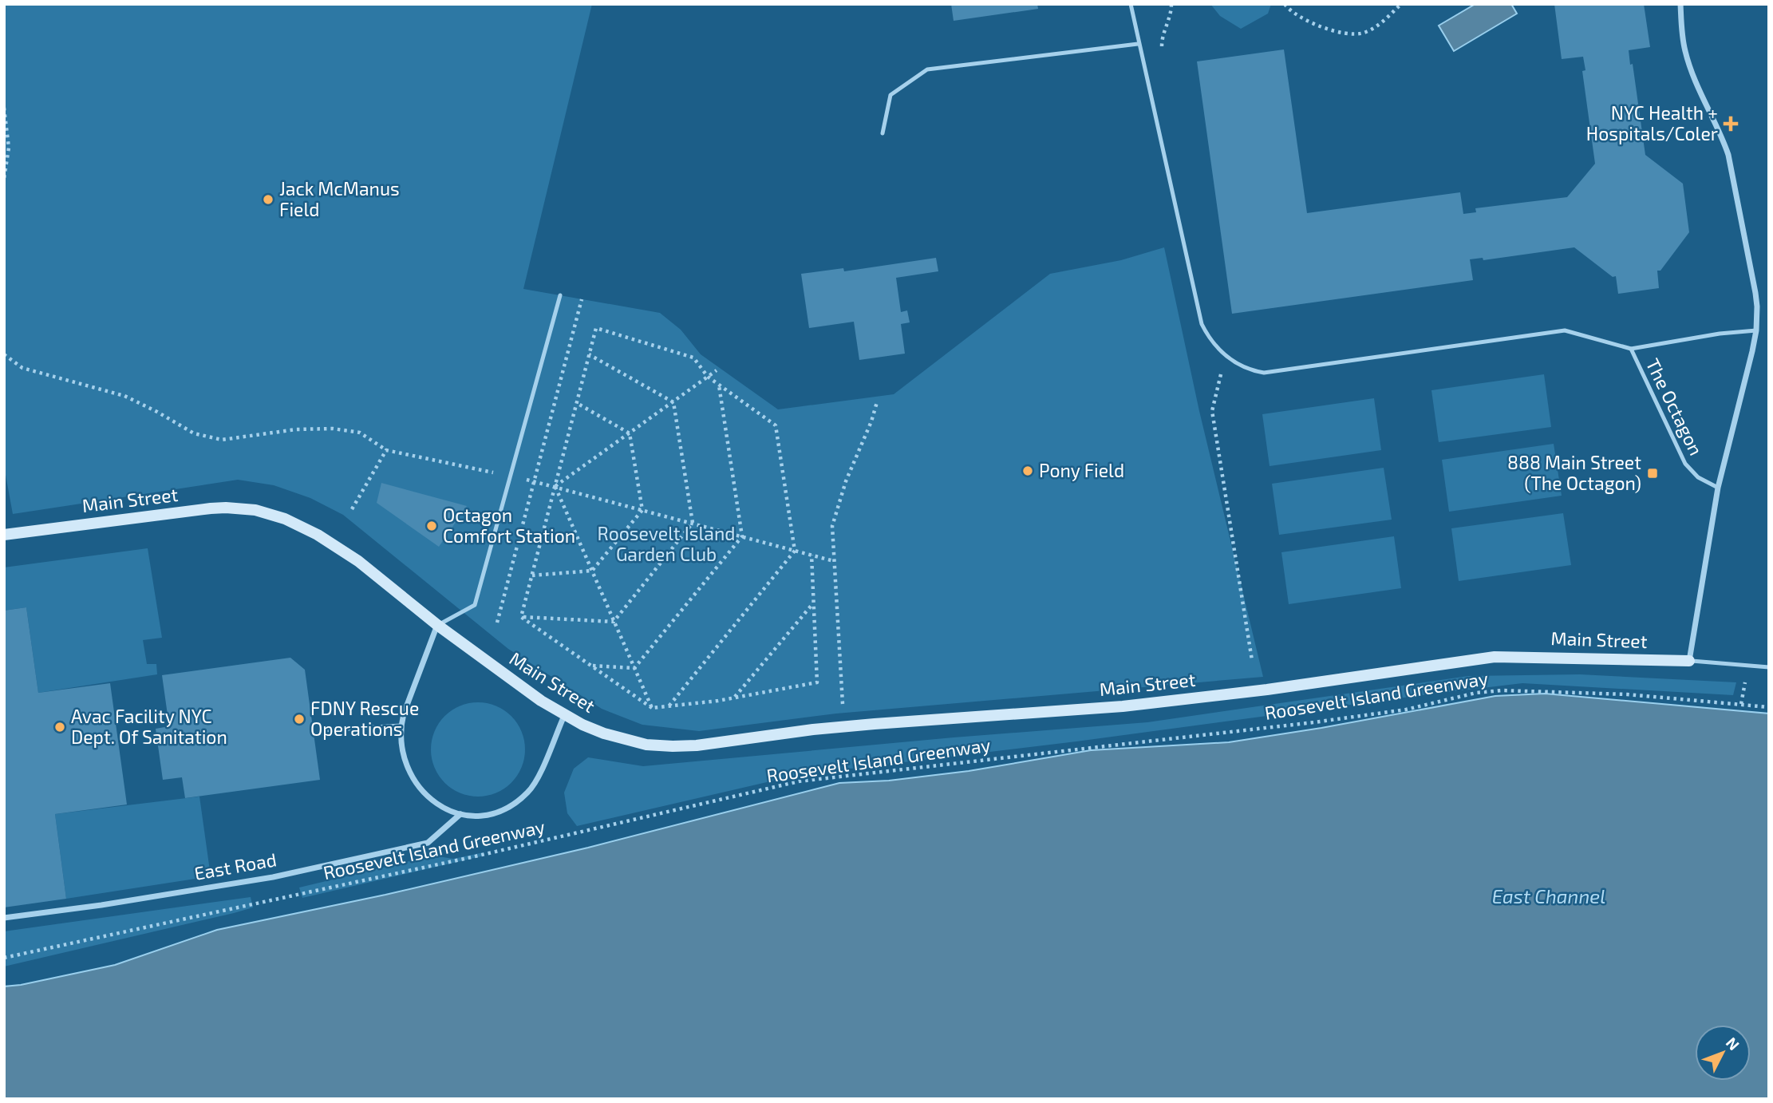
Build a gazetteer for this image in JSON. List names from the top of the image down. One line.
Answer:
{"streets":{"street":["Main Street","East Road"],"lane":["The Octagon"],"path":["Roosevelt Island Greenway"]},"water":["East Channel"],"parks":["Roosevelt Island Garden Club"],"places":{"health":["NYC Health + Hospitals/Coler"],"other":["Jack McManus Field","Pony Field","Octagon Comfort Station","FDNY Rescue Operations","Avac Facility NYC Dept. Of Sanitation"],"transit":["888 Main Street (The Octagon)"]},"north":"top right"}
